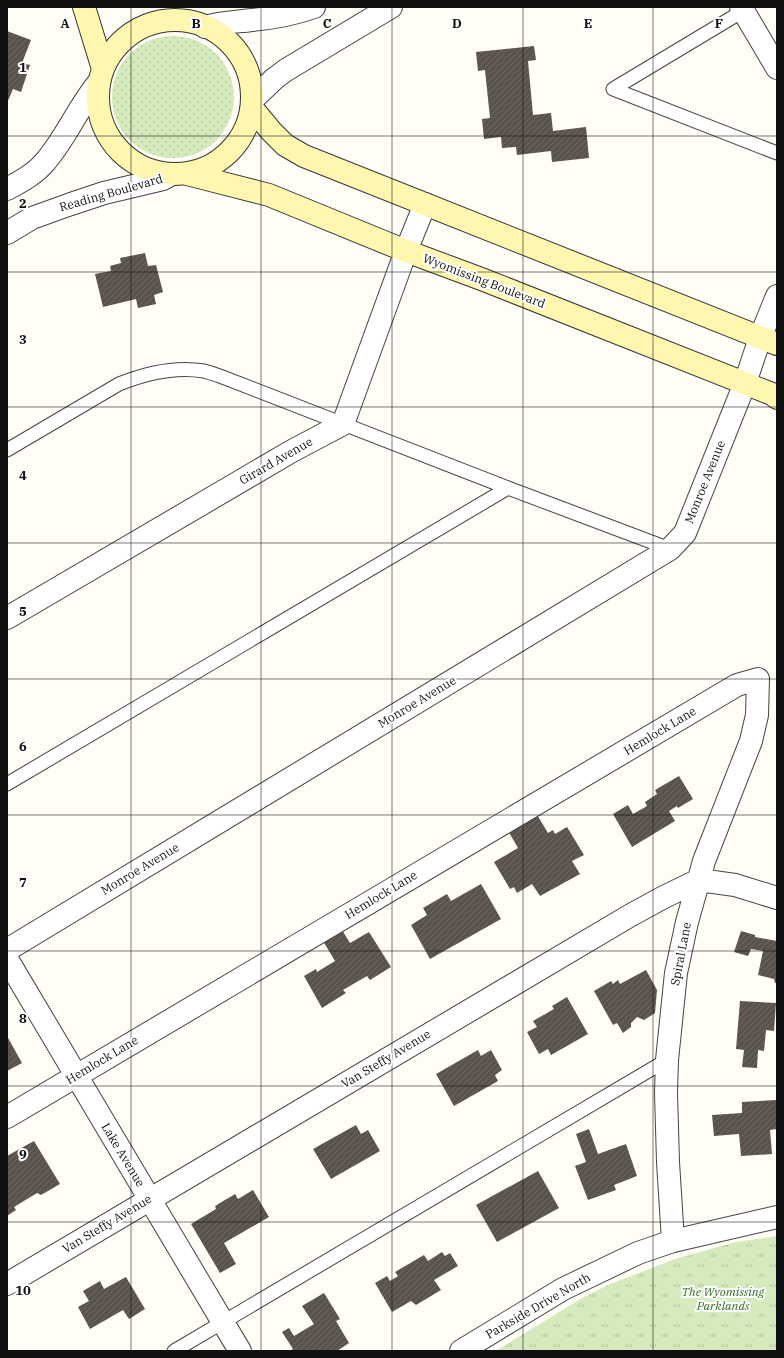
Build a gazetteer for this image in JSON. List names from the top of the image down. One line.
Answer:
{"streets":{"main road":["Wyomissing Boulevard"],"street":["Reading Boulevard","Girard Avenue","Monroe Avenue","Hemlock Lane","Spiral Lane","Van Steffy Avenue","Lake Avenue","Parkside Drive North"]},"crossings":[["Reading Boulevard","Wyomissing Boulevard"],["Wyomissing Boulevard","Monroe Avenue"],["Hemlock Lane","Spiral Lane"],["Hemlock Lane","Lake Avenue"],["Spiral Lane","Van Steffy Avenue"],["Spiral Lane","Parkside Drive North"],["Van Steffy Avenue","Lake Avenue"]],"parks":["The Wyomissing Parklands"],"grid":{"columns":["A","B","C","D","E","F"],"rows":["1","2","3","4","5","6","7","8","9","10"]}}
